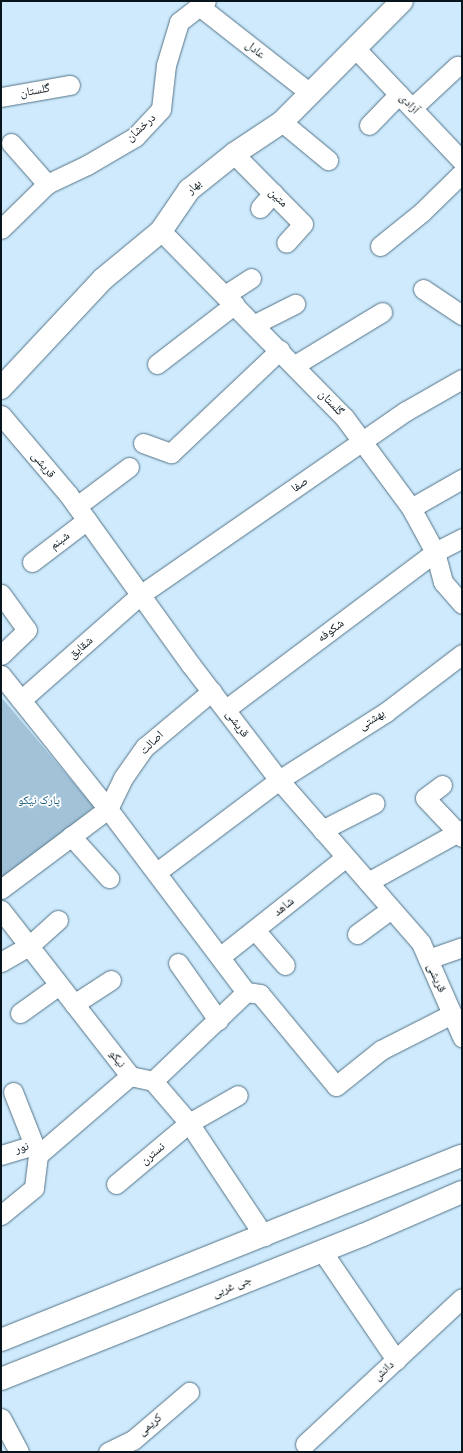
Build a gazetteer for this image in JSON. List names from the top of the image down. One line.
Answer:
{"streets":{"main road":["بهار","جی غربی"],"street":["عادل","گلستان","آزادی","درخشان","متین","قریشی","صفا","شبنم","شکوفه","شقایق","بهشتی","اصالت","شاهد","نیکو","نور","نسترن","دانش","کریمی"]},"crossings":[["عادل","درخشان"],["عادل","بهار"],["گلستان","بهار"],["گلستان","صفا"],["گلستان","شکوفه"],["آزادی","بهار"],["بهار","متین"],["قریشی","صفا"],["قریشی","شبنم"],["قریشی","شکوفه"],["قریشی","شقایق"],["قریشی","بهشتی"],["قریشی","اصالت"],["قریشی","شاهد"],["صفا","شقایق"]],"parks":["پارک نیکو"]}
